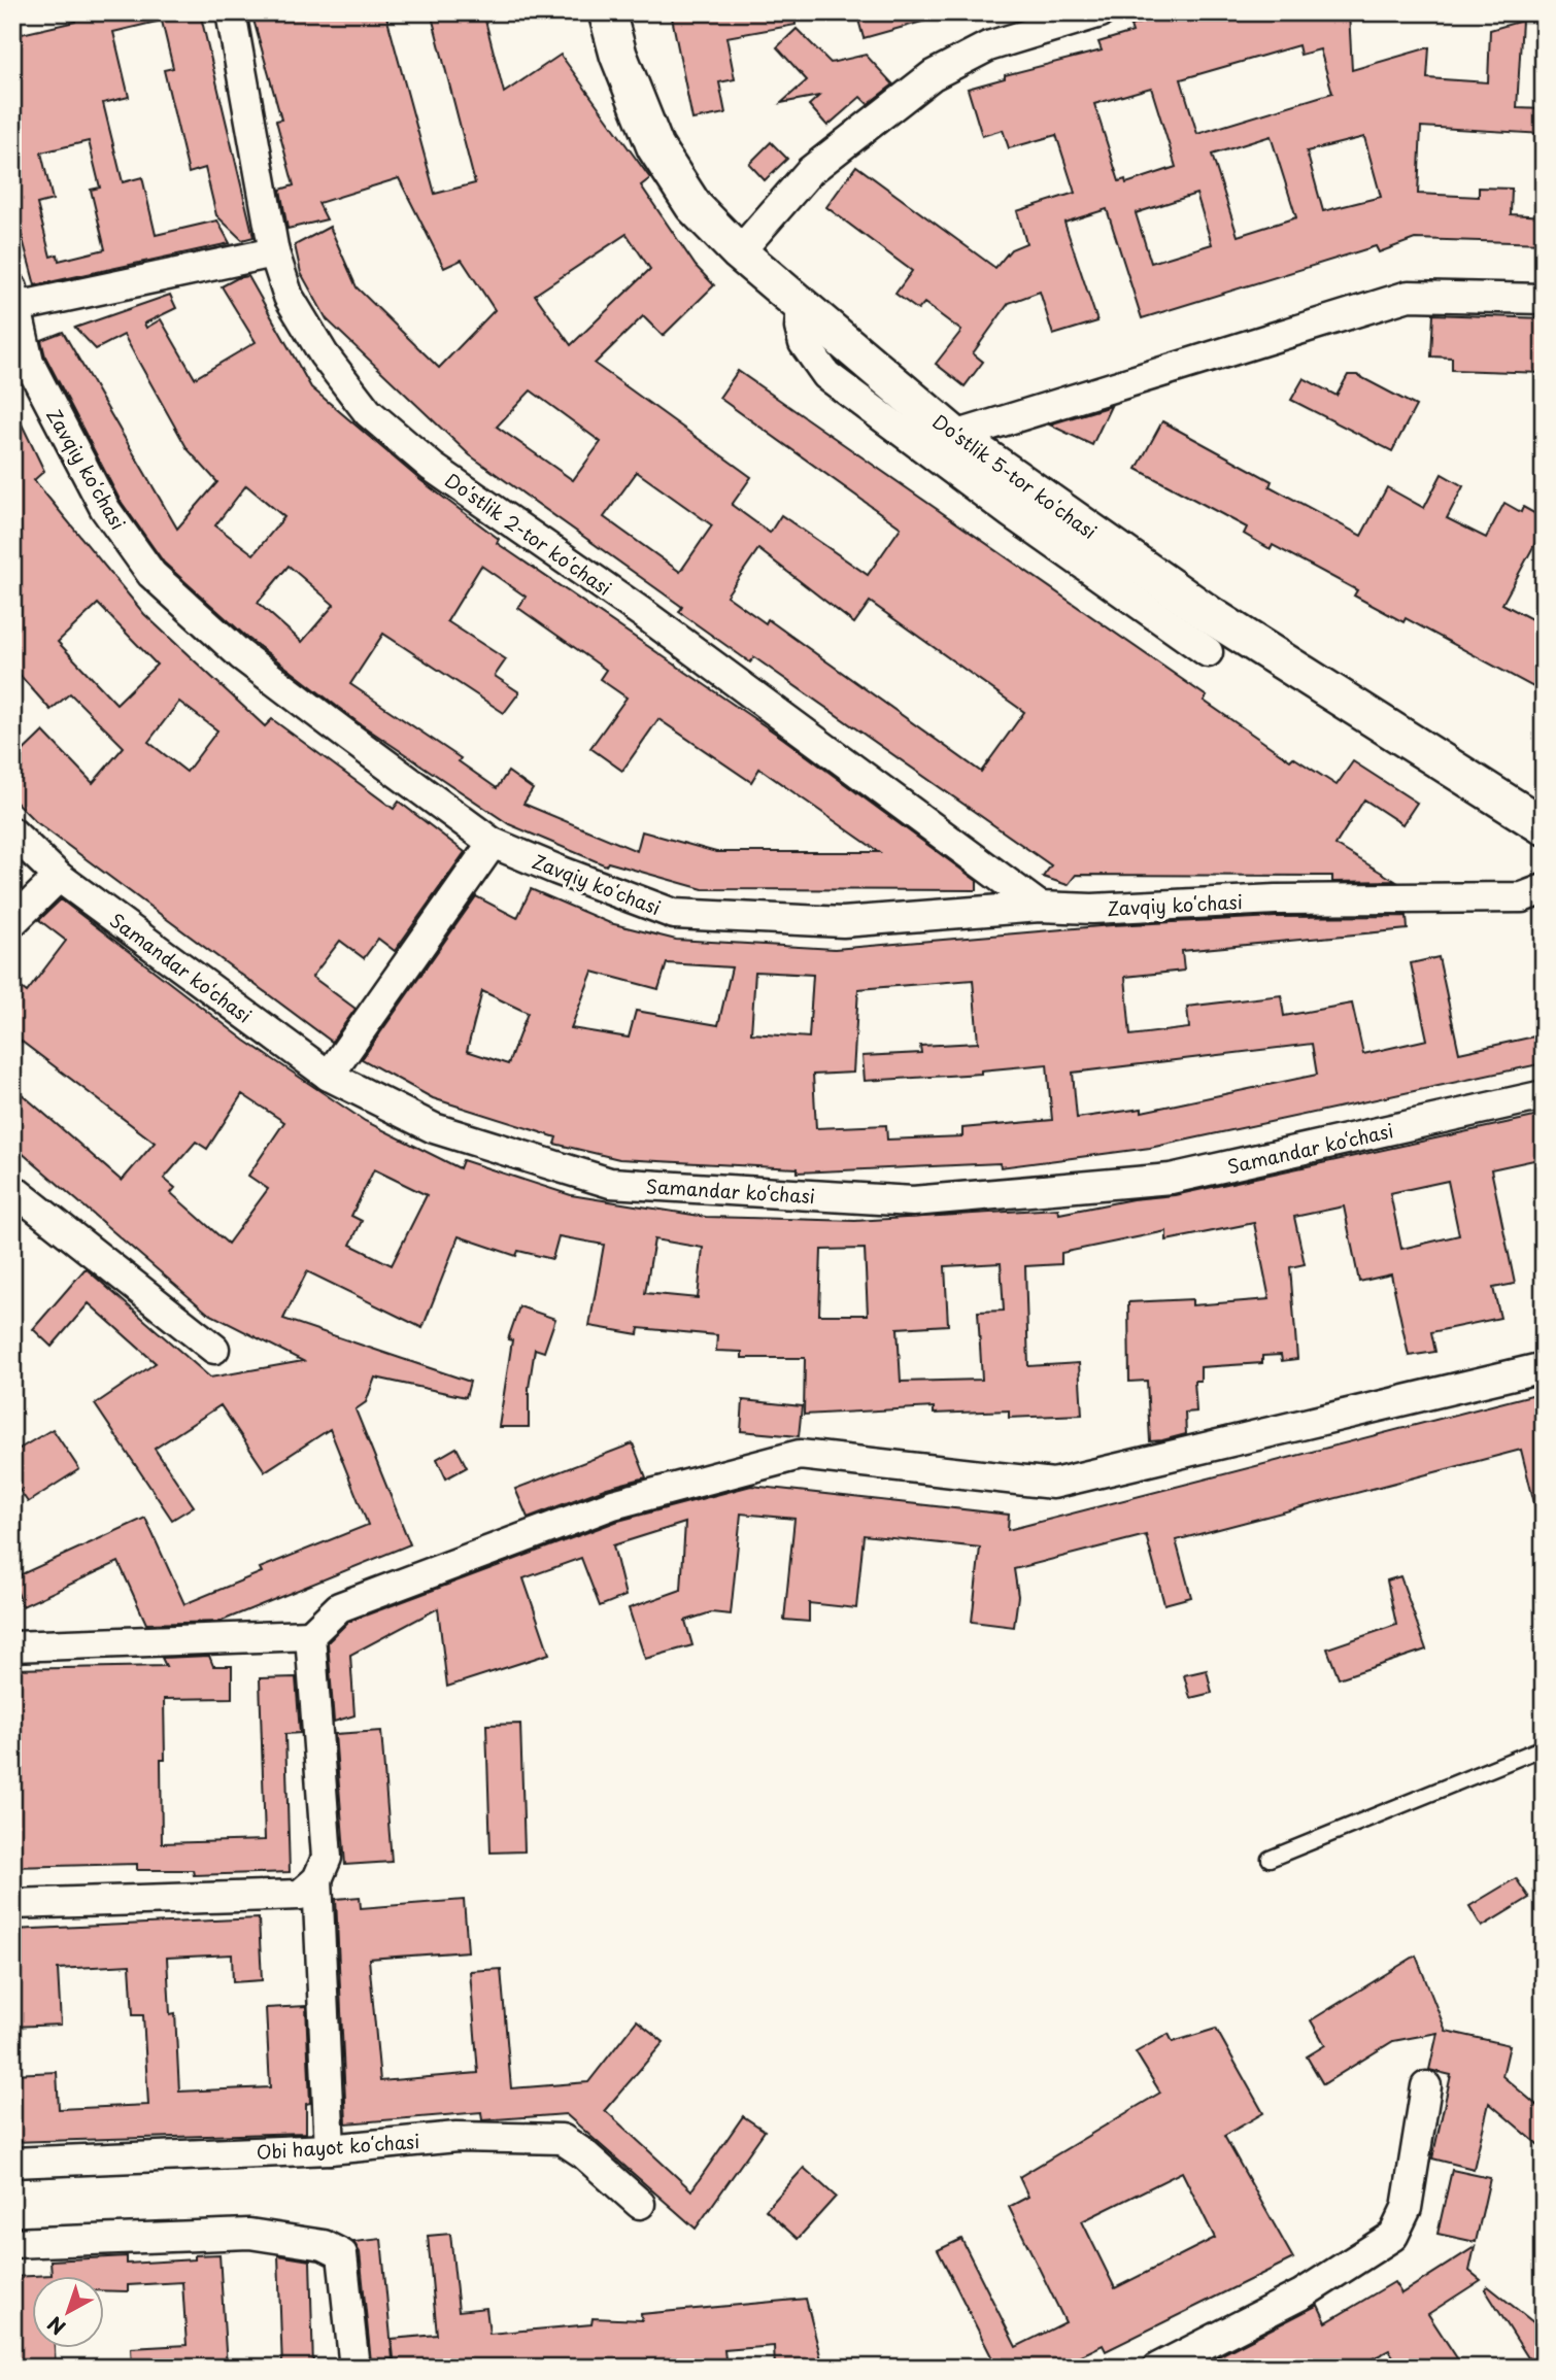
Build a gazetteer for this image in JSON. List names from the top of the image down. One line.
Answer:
{"streets":{"street":["Zavqiy koʻchasi","Doʻstlik 5-tor koʻchasi","Doʻstlik 2-tor koʻchasi","Samandar ko‘chasi","Obi hayot koʻchasi"]},"crossings":[["Zavqiy koʻchasi","Doʻstlik 2-tor koʻchasi"]],"north":"bottom left"}
